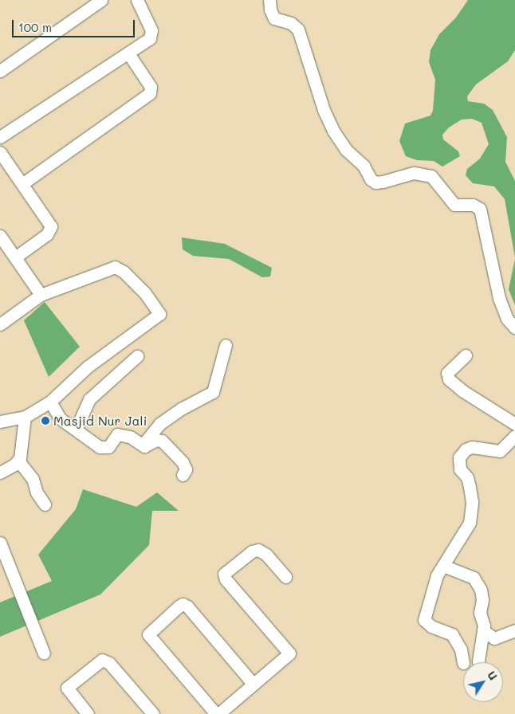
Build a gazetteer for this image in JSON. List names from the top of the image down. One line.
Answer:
{"places":["Masjid Nur Jali"],"scale_bar":"100 m","north":"top right"}
